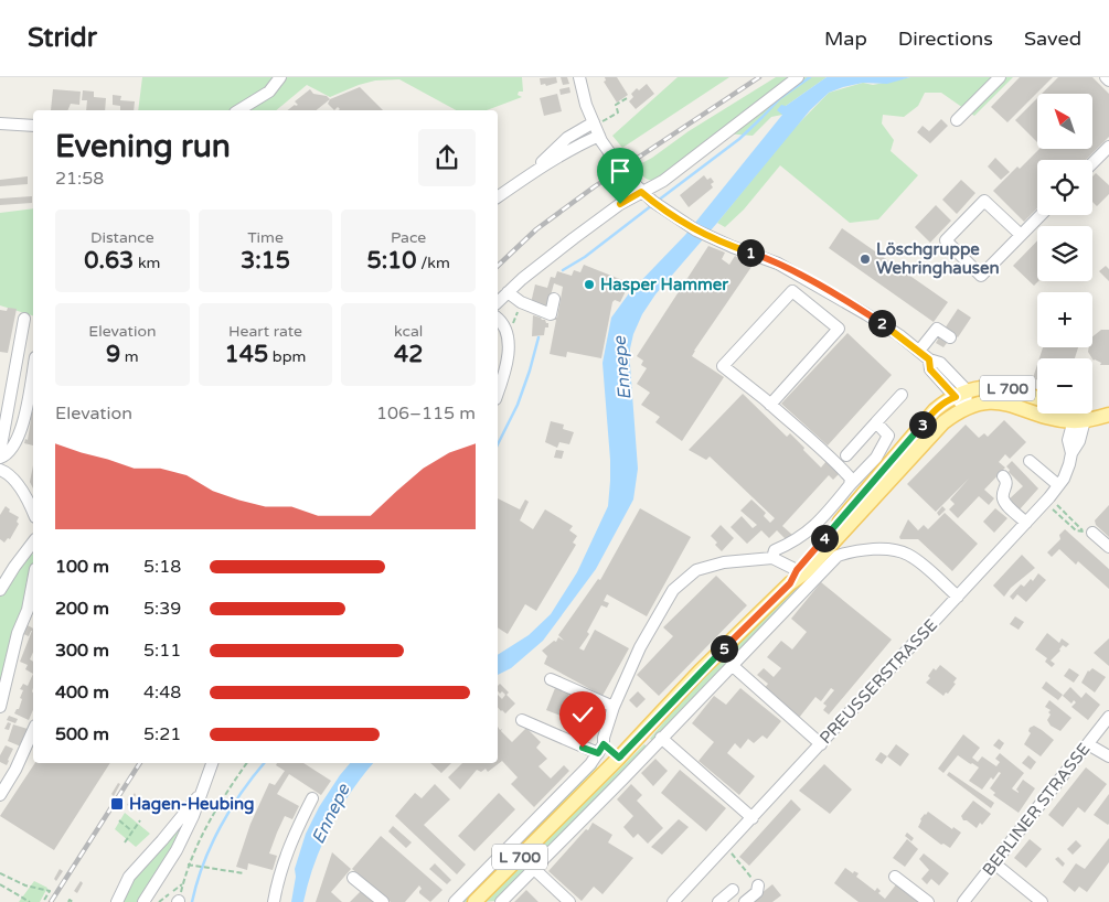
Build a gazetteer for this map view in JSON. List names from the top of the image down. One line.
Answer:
{"streets":{"main road":["L 700"],"street":["PREUSSERSTRASSE","BERLINER STRASSE"]},"crossings":[["L 700","PREUSSERSTRASSE"]],"water":["Ennepe"],"places":{"other":["Löschgruppe Wehringhausen","Hasper Hammer"],"transit":["Hagen-Heubing"]},"north":"top left","page":{"header":"Stridr","nav":["Map","Directions","Saved"],"map_buttons":["+","−"],"heading":["Evening run","21:58"],"stats":[["Distance","0.63 km"],["Time","3:15"],["Pace","5:10 /km"],["Elevation","9 m"],["Heart rate","145 bpm"],["kcal","42"]],"pins":["1","2","3","4","5"],"chart":["Elevation","106–115 m"],"list":[{"name":"100 m","note":"5:18"},{"name":"200 m","note":"5:39"},{"name":"300 m","note":"5:11"},{"name":"400 m","note":"4:48"},{"name":"500 m","note":"5:21"}]}}
